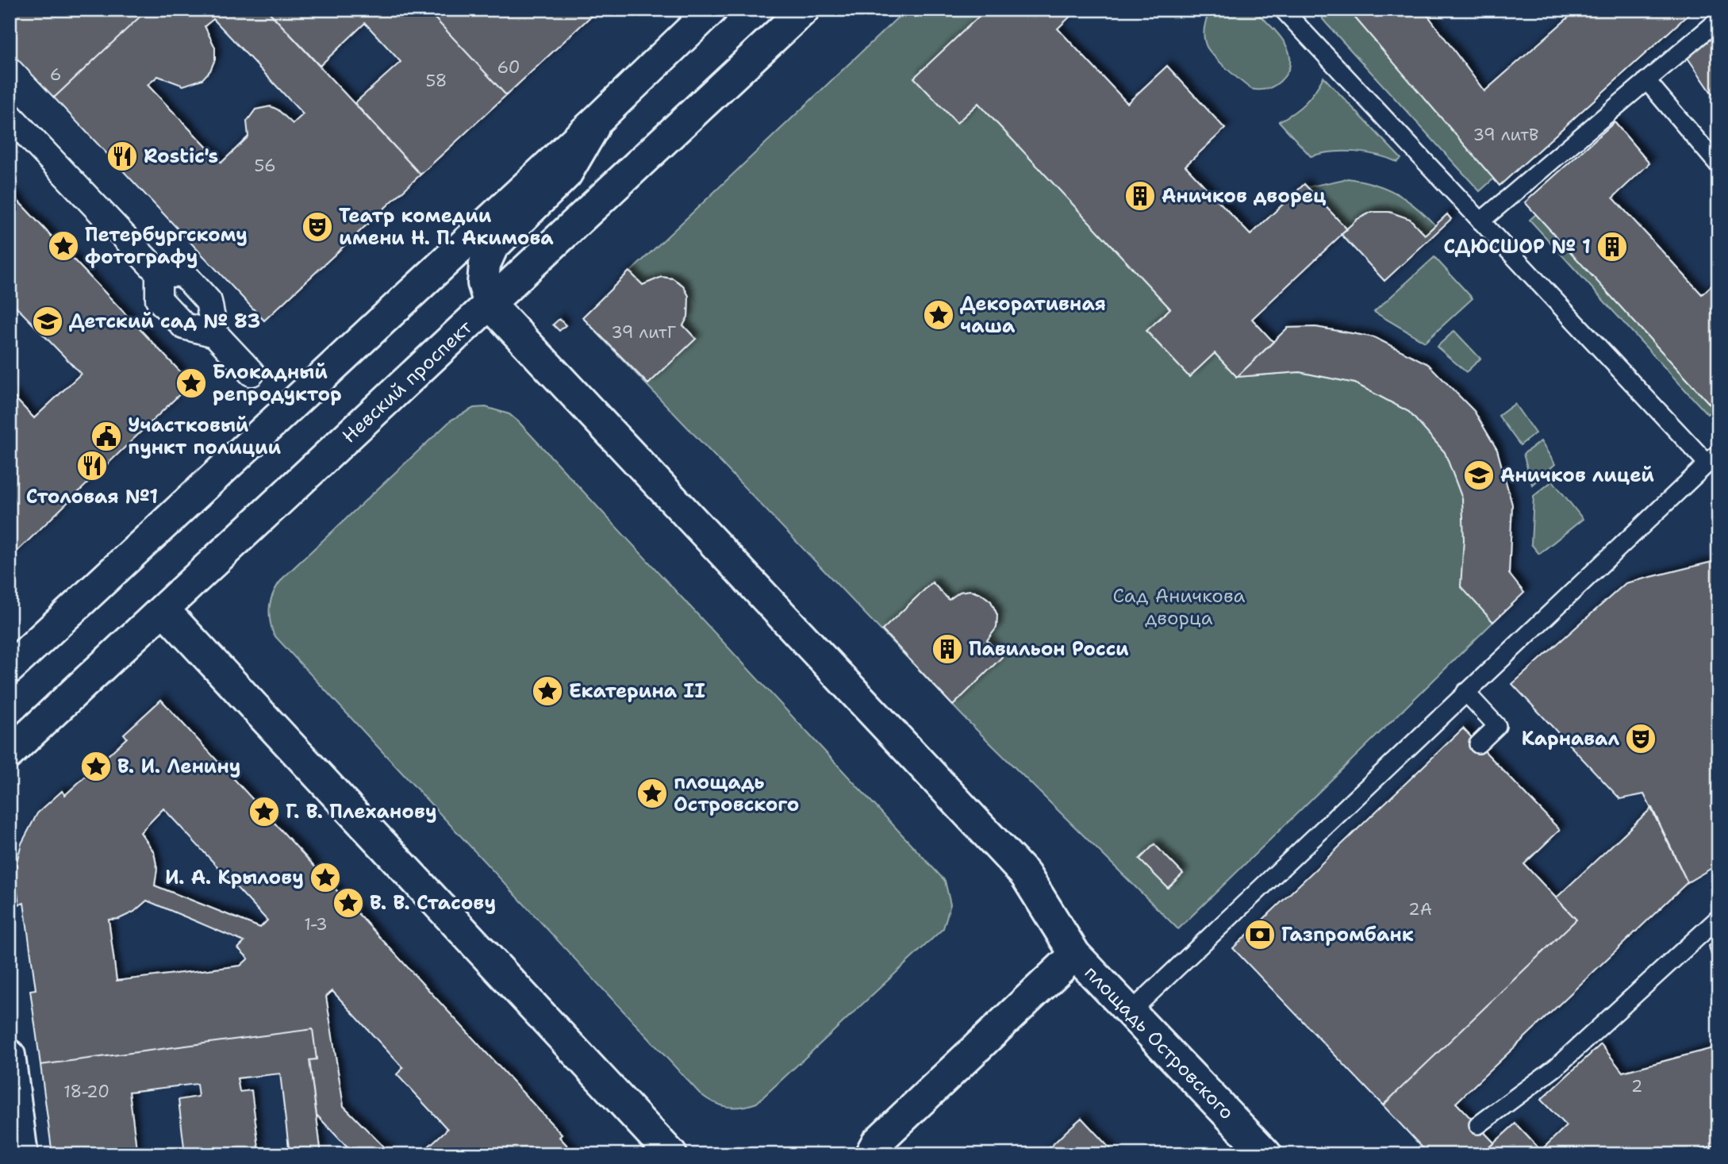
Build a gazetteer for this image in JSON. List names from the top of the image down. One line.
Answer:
{"streets":{"street":["Невский проспект","площадь Островского"]},"crossings":[["Невский проспект","площадь Островского"]],"parks":["Сад Аничкова дворца"],"places":{"restaurant":["Rostic's","Столовая №1"],"building":["Аничков дворец","СДЮCШОР № 1","Павильон Росси"],"theatre":["Театр комедии имени Н. П. Акимова","Карнавал"],"place":["Петербургскому фотографу","Декоративная чаша","Блокадный репродуктор","Екатерина II","В. И. Ленину","площадь Островского","Г. В. Плеханову","И. А. Крылову","В. В. Стасову"],"school or university":["Детский сад № 83","Аничков лицей"],"public building":["Участковый пункт полиции"],"bank":["Газпромбанк"]},"house_numbers":["60","6","58","39 литВ","56","39 литГ","2А","1-3","2","18-20"]}
